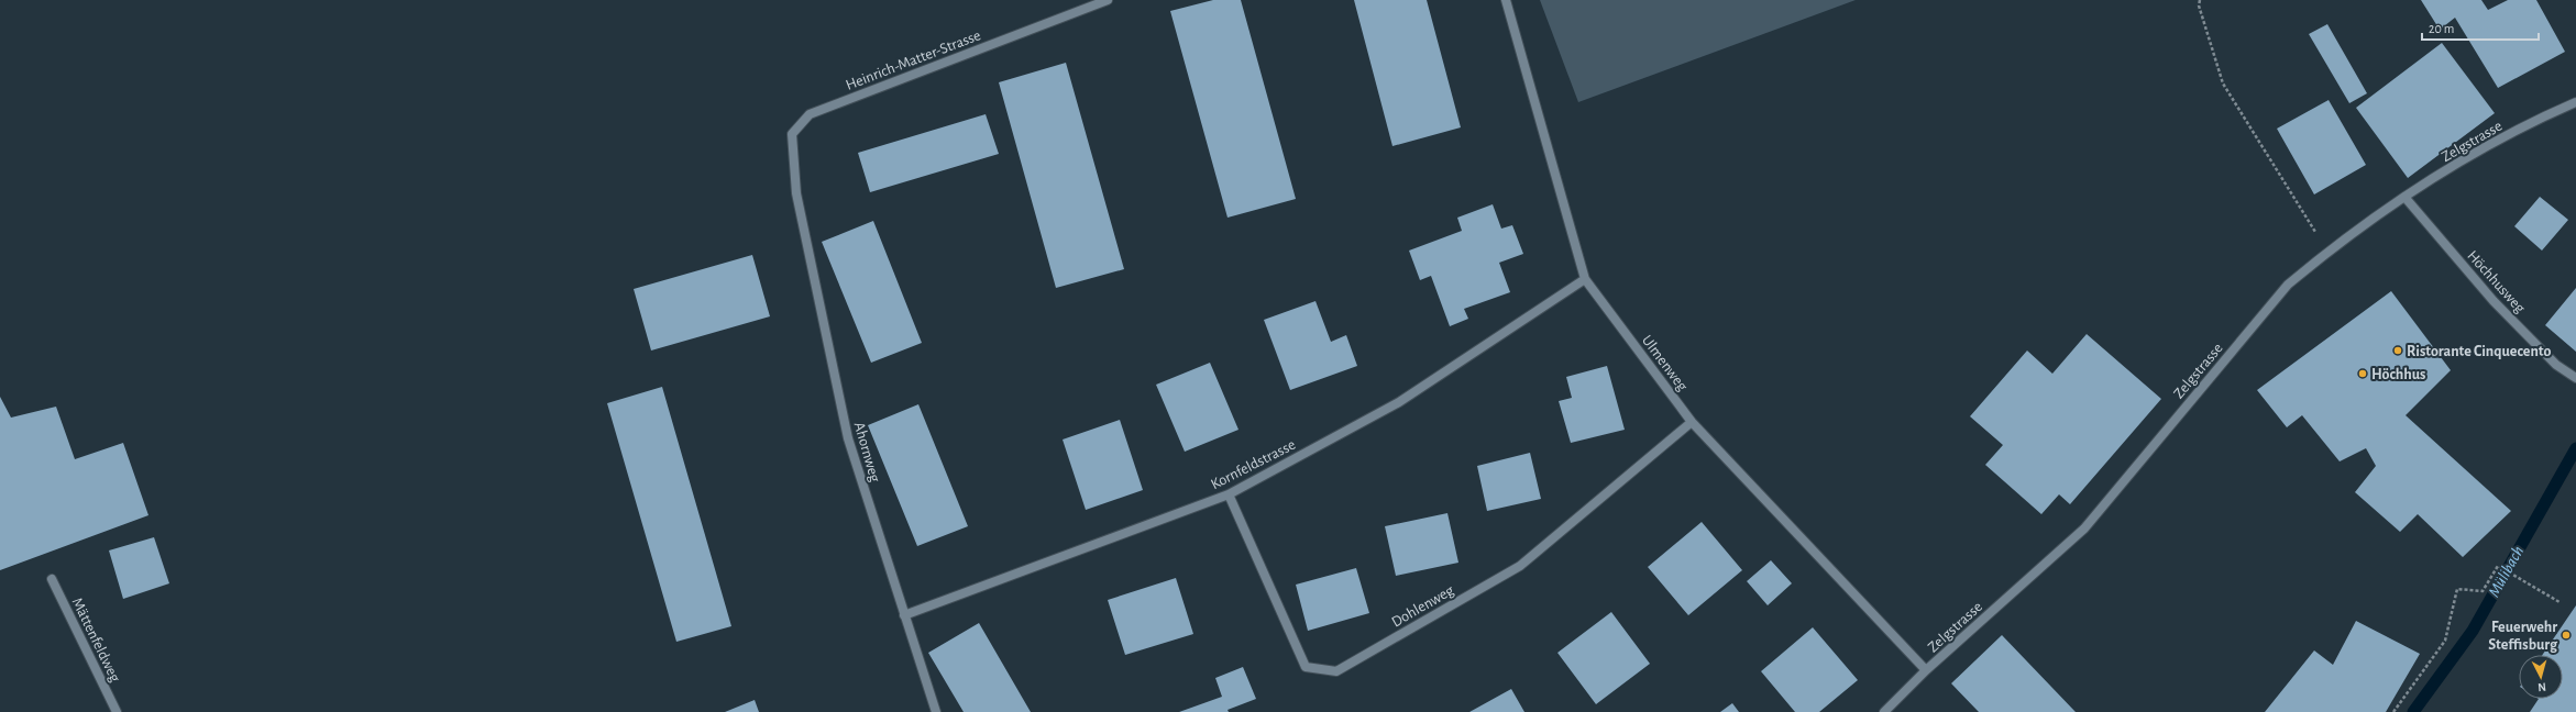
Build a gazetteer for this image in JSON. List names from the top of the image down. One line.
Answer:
{"streets":{"street":["Heinrich-Matter-Strasse","Zelgstrasse","Höchhusweg","Ulmenweg","Ahornweg","Kornfeldstrasse","Dohlenweg","Mättenfeldweg"]},"crossings":[["Heinrich-Matter-Strasse","Ahornweg"],["Zelgstrasse","Höchhusweg"],["Zelgstrasse","Ulmenweg"],["Ulmenweg","Kornfeldstrasse"],["Ulmenweg","Dohlenweg"],["Ahornweg","Kornfeldstrasse"],["Kornfeldstrasse","Dohlenweg"]],"water":["Mülibach"],"places":["Ristorante Cinquecento","Höchhus","Feuerwehr Steffisburg"],"scale_bar":"20 m","north":"bottom"}
